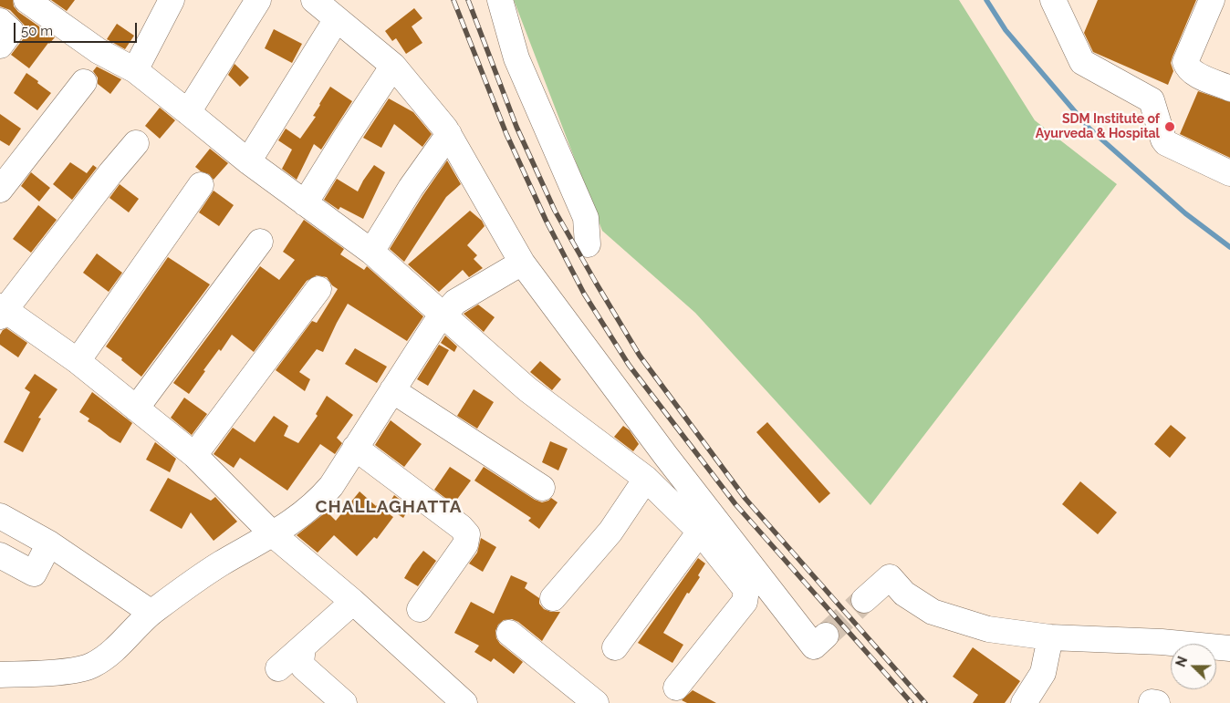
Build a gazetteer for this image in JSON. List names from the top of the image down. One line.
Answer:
{"districts":["CHALLAGHATTA"],"places":["SDM Institute of Ayurveda & Hospital"],"scale_bar":"50 m","north":"left"}
